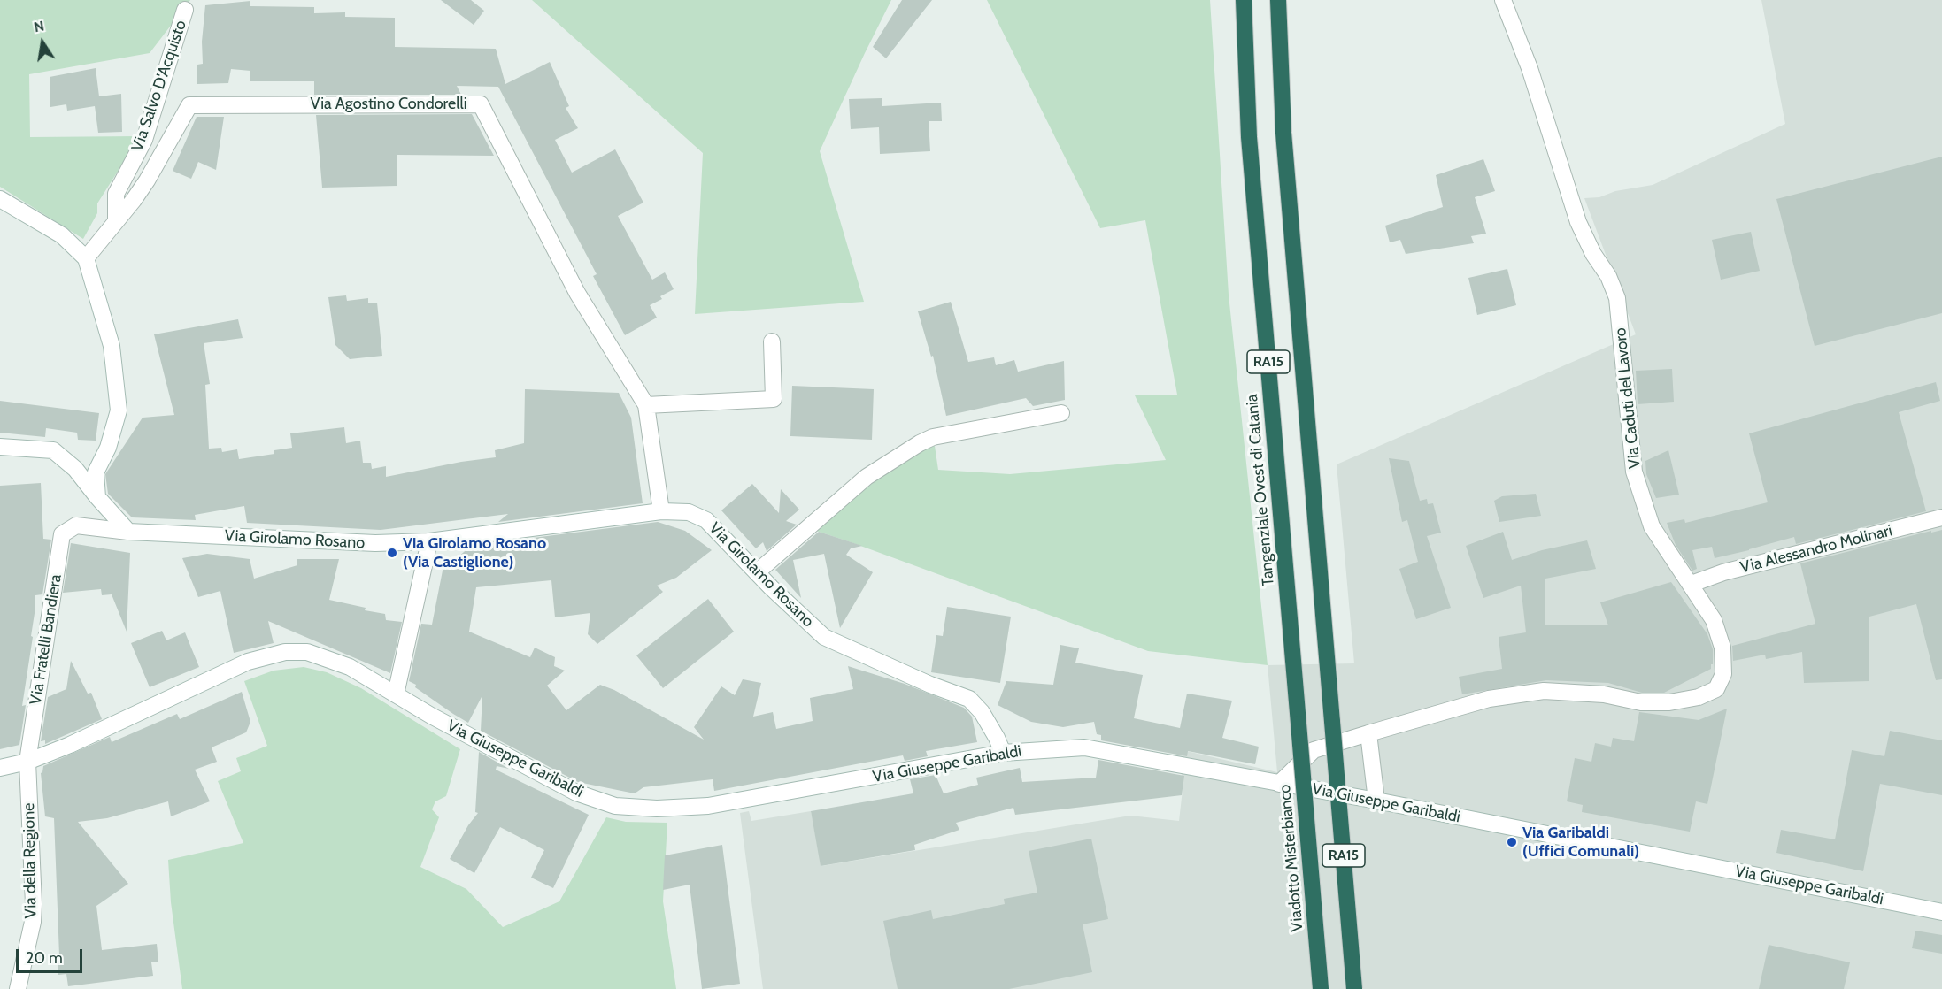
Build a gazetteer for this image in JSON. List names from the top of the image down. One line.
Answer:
{"streets":{"highway":["RA15","Tangenziale Ovest di Catania","Viadotto Misterbianco"],"street":["Via Salvo D'Acquisto","Via Agostino Condorelli","Via Caduti del Lavoro","Via Girolamo Rosano","Via Alessandro Molinari","Via Fratelli Bandiera","Via Giuseppe Garibaldi","Via della Regione"]},"crossings":[["Via Salvo D'Acquisto","Via Agostino Condorelli"],["Via Agostino Condorelli","Via Girolamo Rosano"],["Via Caduti del Lavoro","Via Alessandro Molinari"],["Via Caduti del Lavoro","Via Giuseppe Garibaldi"],["Tangenziale Ovest di Catania","Viadotto Misterbianco"],["Via Girolamo Rosano","Via Fratelli Bandiera"],["Via Girolamo Rosano","Via Giuseppe Garibaldi"],["Via Fratelli Bandiera","Via Giuseppe Garibaldi"],["Via Fratelli Bandiera","Via della Regione"],["Via Giuseppe Garibaldi","Via della Regione"]],"places":["Via Girolamo Rosano (Via Castiglione)","Via Garibaldi (Uffici Comunali)"],"scale_bar":"20 m","north":"top"}
